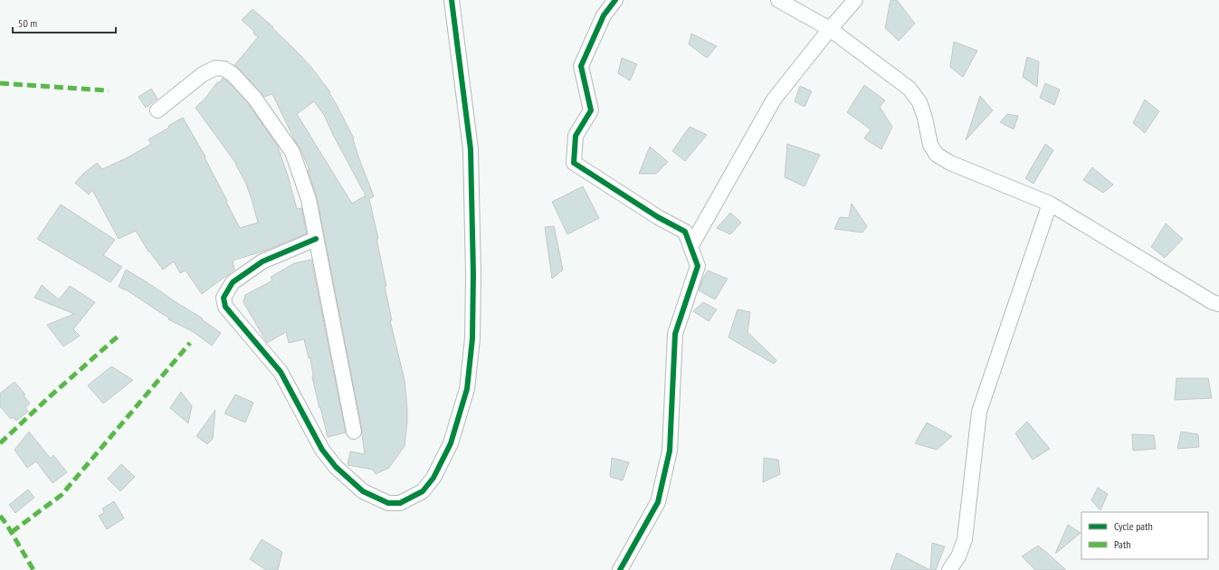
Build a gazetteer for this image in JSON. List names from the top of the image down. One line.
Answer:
{"legend":["Cycle path","Path"],"scale_bar":"50 m"}
